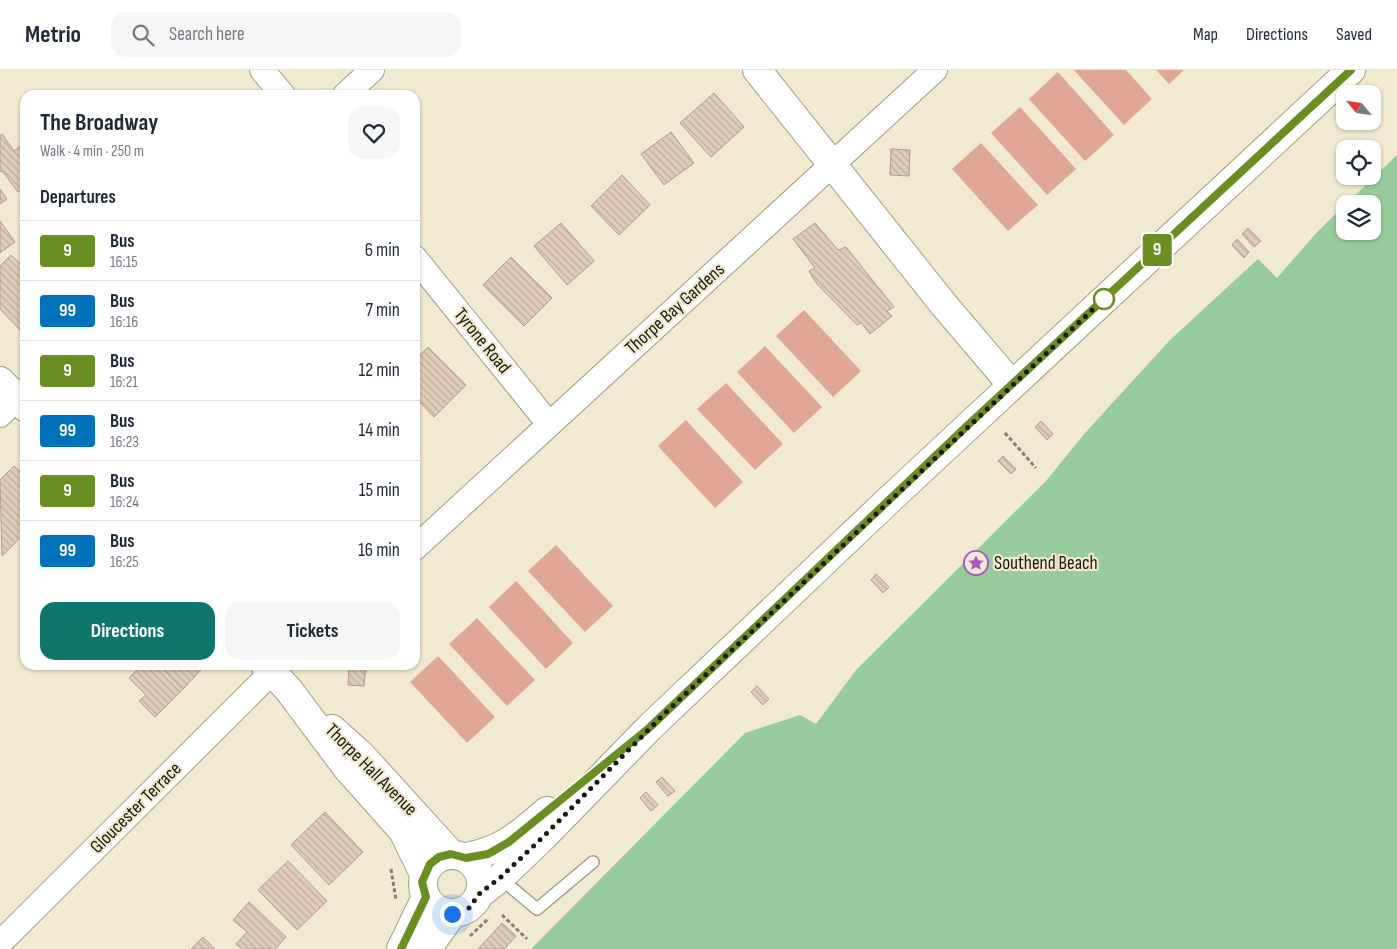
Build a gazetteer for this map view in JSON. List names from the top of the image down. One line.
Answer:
{"streets":{"main road":["Thorpe Hall Avenue"],"street":["Thorpe Bay Gardens","Tyrone Road","Gloucester Terrace"]},"crossings":[["Thorpe Bay Gardens","Tyrone Road"],["Thorpe Hall Avenue","Gloucester Terrace"]],"places":{"place":["Southend Beach"]},"lines":["bus line 9"],"north":"top left","page":{"header":"Metrio","search":"Search here","nav":["Map","Directions","Saved"],"on_map":"9","heading":[["The Broadway","Walk · 4 min · 250 m"],"Departures"],"list":[{"mark":"9","name":"Bus","note":"16:15","value":"6 min"},{"mark":"99","name":"Bus","note":"16:16","value":"7 min"},{"mark":"9","name":"Bus","note":"16:21","value":"12 min"},{"mark":"99","name":"Bus","note":"16:23","value":"14 min"},{"mark":"9","name":"Bus","note":"16:24","value":"15 min"},{"mark":"99","name":"Bus","note":"16:25","value":"16 min"}],"buttons":["Directions","Tickets"]}}
